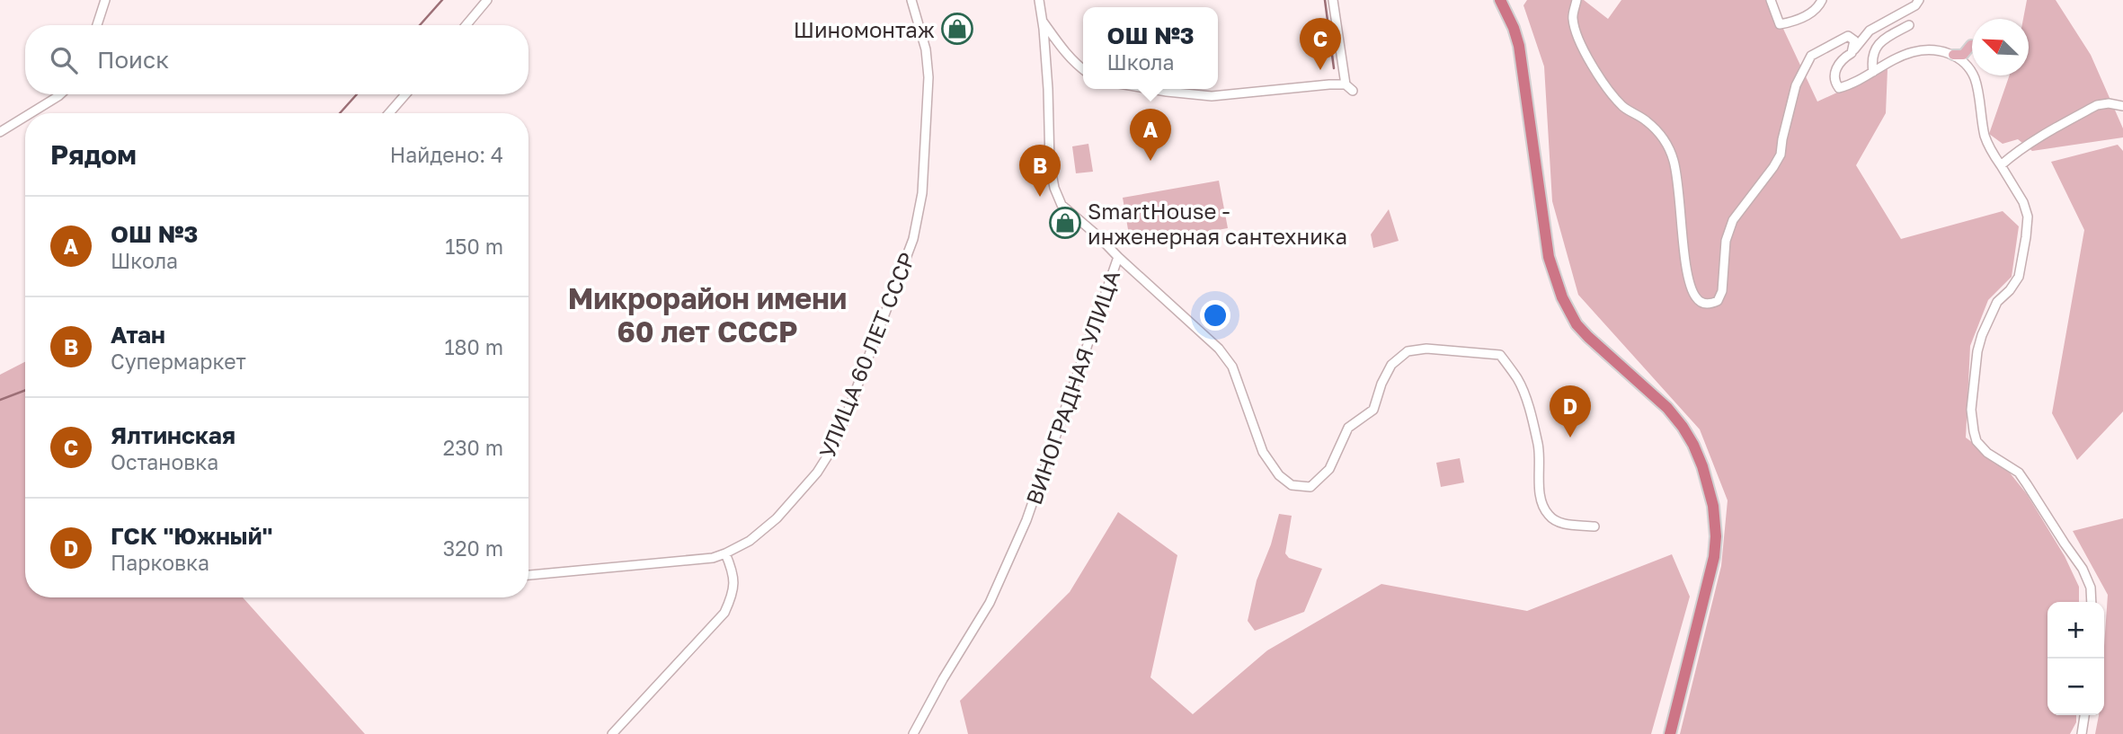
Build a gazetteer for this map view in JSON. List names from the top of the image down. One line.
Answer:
{"streets":{"street":["УЛИЦА 60 ЛЕТ СССР","ВИНОГРАДНАЯ УЛИЦА"]},"districts":["Микрорайон имени 60 лет СССР"],"places":{"shop":["Шиномонтаж","SmartHouse - инженерная сантехника"]},"north":"top left","page":{"popup":["ОШ №3","Школа"],"pins":["C","A","B","D"],"search":"Поиск","heading":["Рядом","Найдено: 4"],"list":[{"mark":"A","name":"ОШ №3","note":"Школа","value":"150 m"},{"mark":"B","name":"Атан","note":"Супермаркет","value":"180 m"},{"mark":"C","name":"Ялтинская","note":"Остановка","value":"230 m"},{"mark":"D","name":"ГСК \"Южный\"","note":"Парковка","value":"320 m"}],"map_buttons":["+","−"]}}
